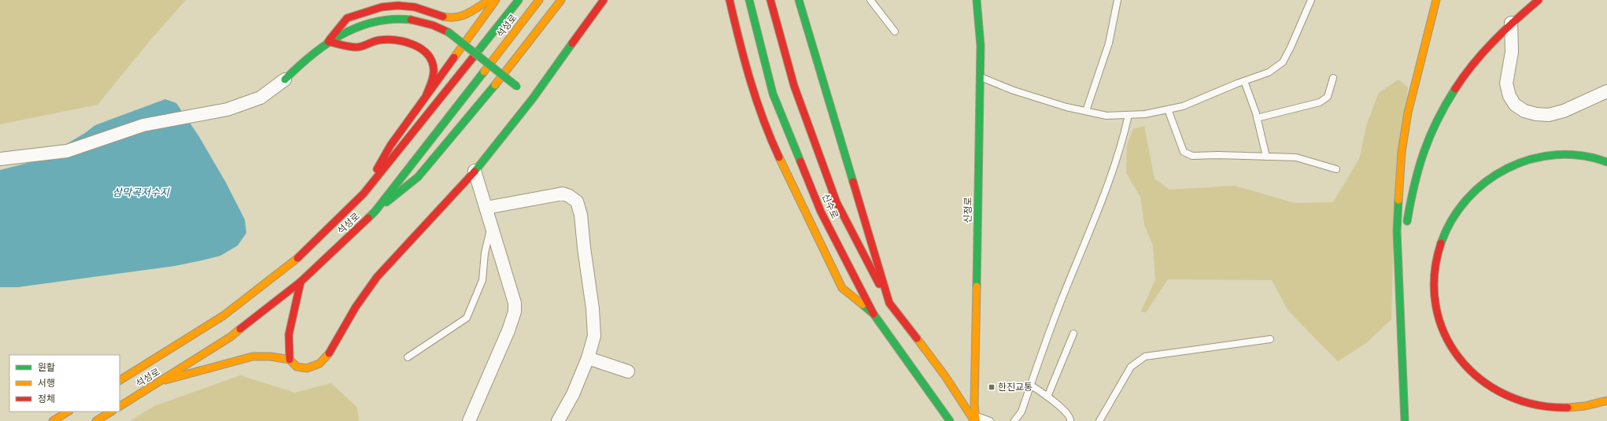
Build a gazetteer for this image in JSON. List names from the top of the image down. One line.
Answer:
{"streets":{"main road":["석성로","신수로","신정로"]},"crossings":[["신수로","신정로"]],"water":["삼막곡저수지"],"places":{"transit":["한진교통"]},"legend":["원활","서행","정체"]}
